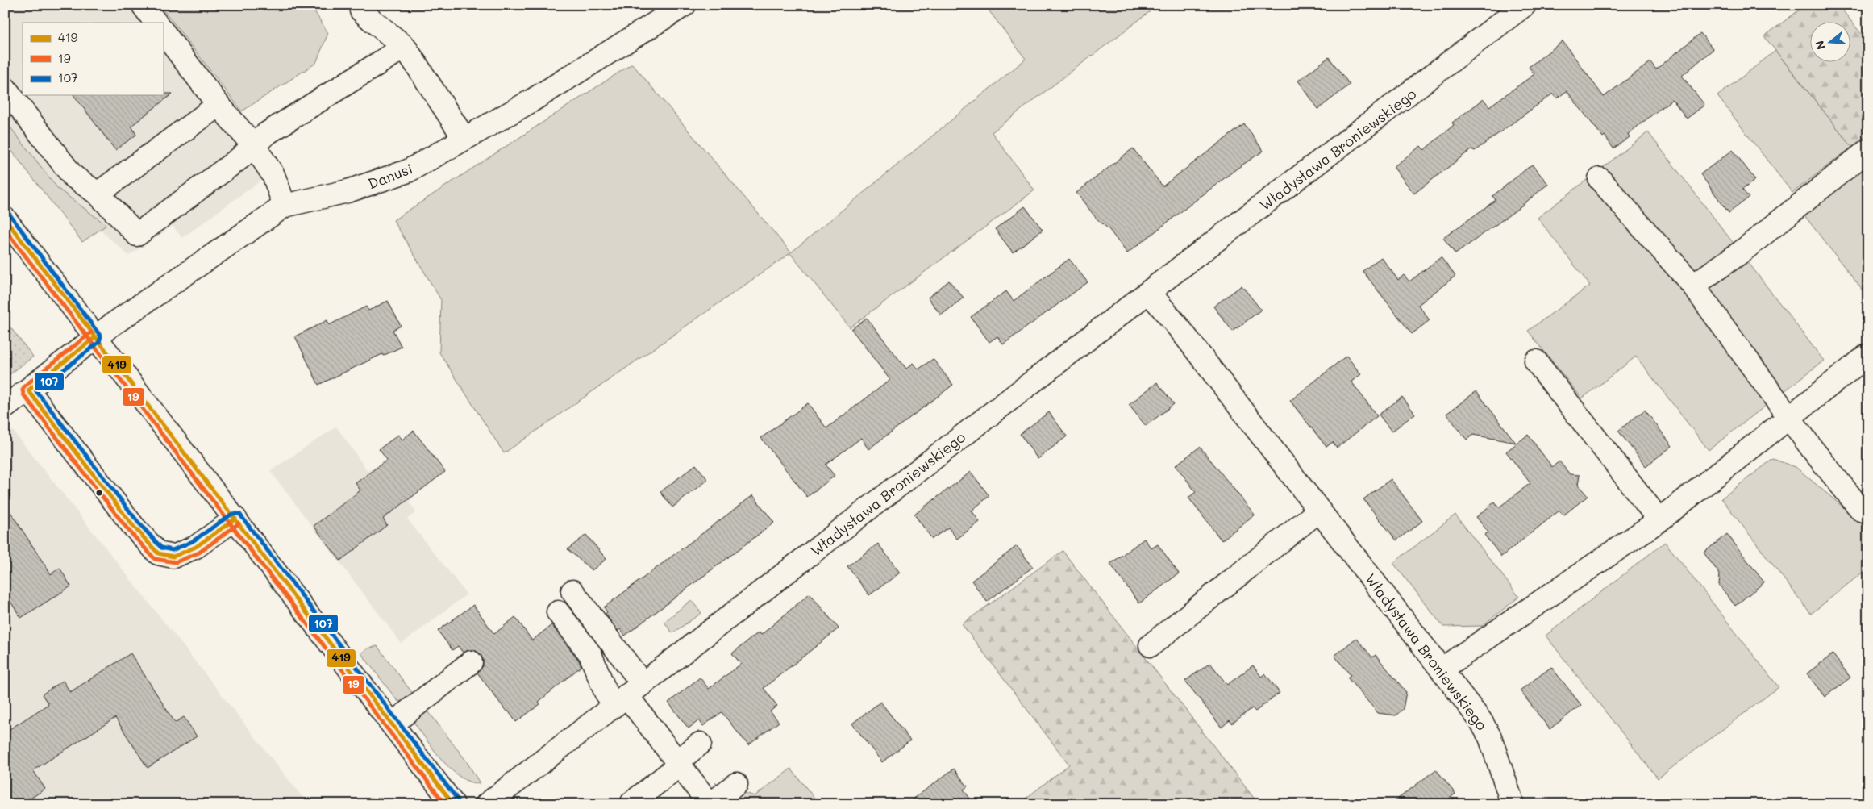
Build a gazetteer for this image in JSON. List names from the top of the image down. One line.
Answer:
{"streets":{"street":["Władysława Broniewskiego","Danusi"]},"lines":["transit line 107","transit line 419","transit line 19"],"legend":["419","19","107"],"north":"left"}
